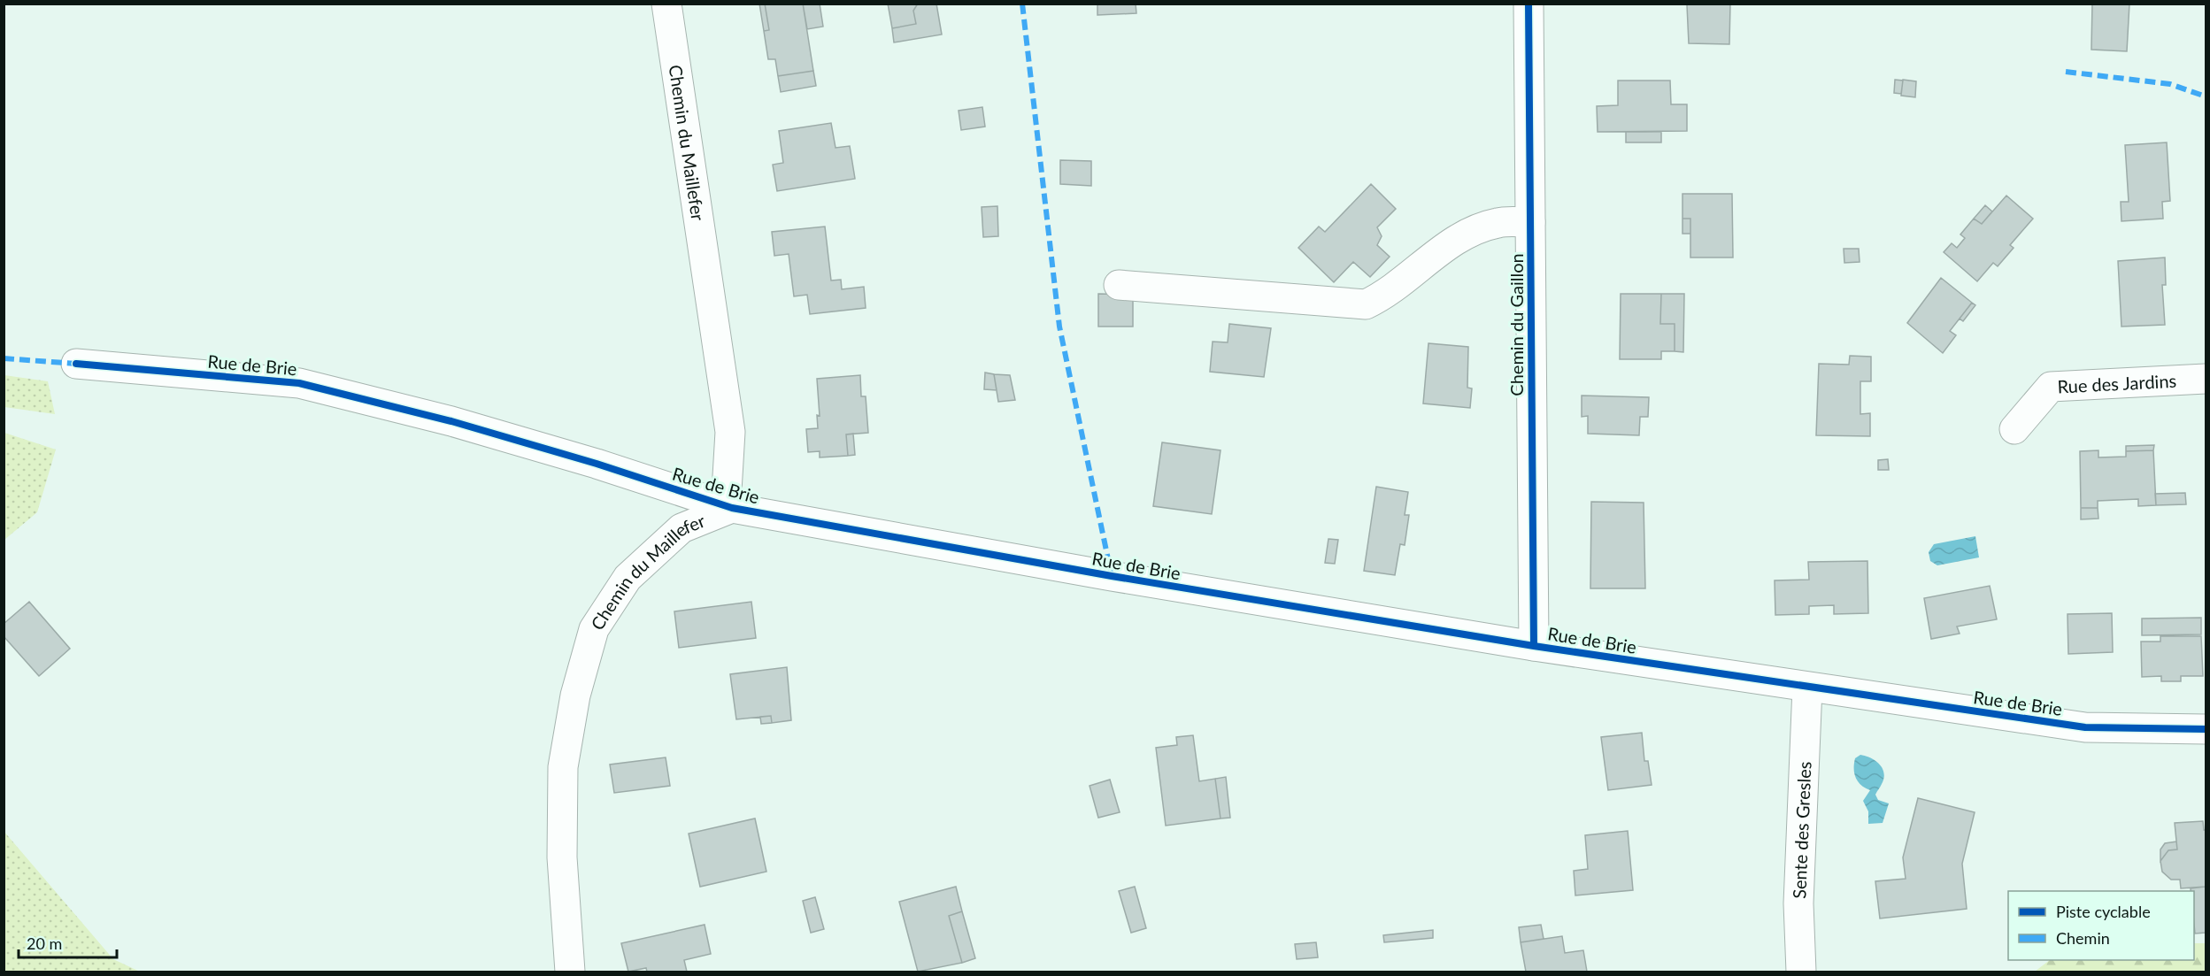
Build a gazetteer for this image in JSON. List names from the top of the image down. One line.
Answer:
{"streets":{"street":["Chemin du Maillefer","Chemin du Gaillon","Rue de Brie","Rue des Jardins","Sente des Gresles"]},"crossings":[["Chemin du Maillefer","Rue de Brie"],["Chemin du Gaillon","Rue de Brie"],["Rue de Brie","Sente des Gresles"]],"legend":["Piste cyclable","Chemin"],"scale_bar":"20 m"}
